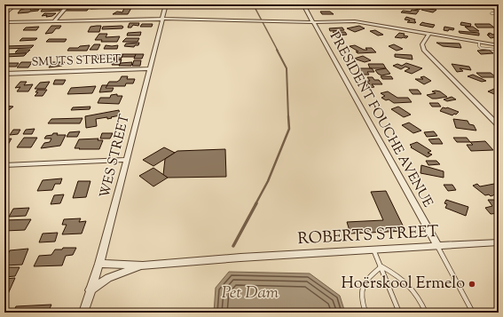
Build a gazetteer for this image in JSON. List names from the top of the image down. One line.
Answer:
{"streets":{"street":["SMUTS STREET","PRESIDENT FOUCHE AVENUE","WES STREET","ROBERTS STREET"]},"crossings":[["SMUTS STREET","WES STREET"],["PRESIDENT FOUCHE AVENUE","ROBERTS STREET"]],"water":["Pet Dam"],"places":["Hoërskool Ermelo"]}
